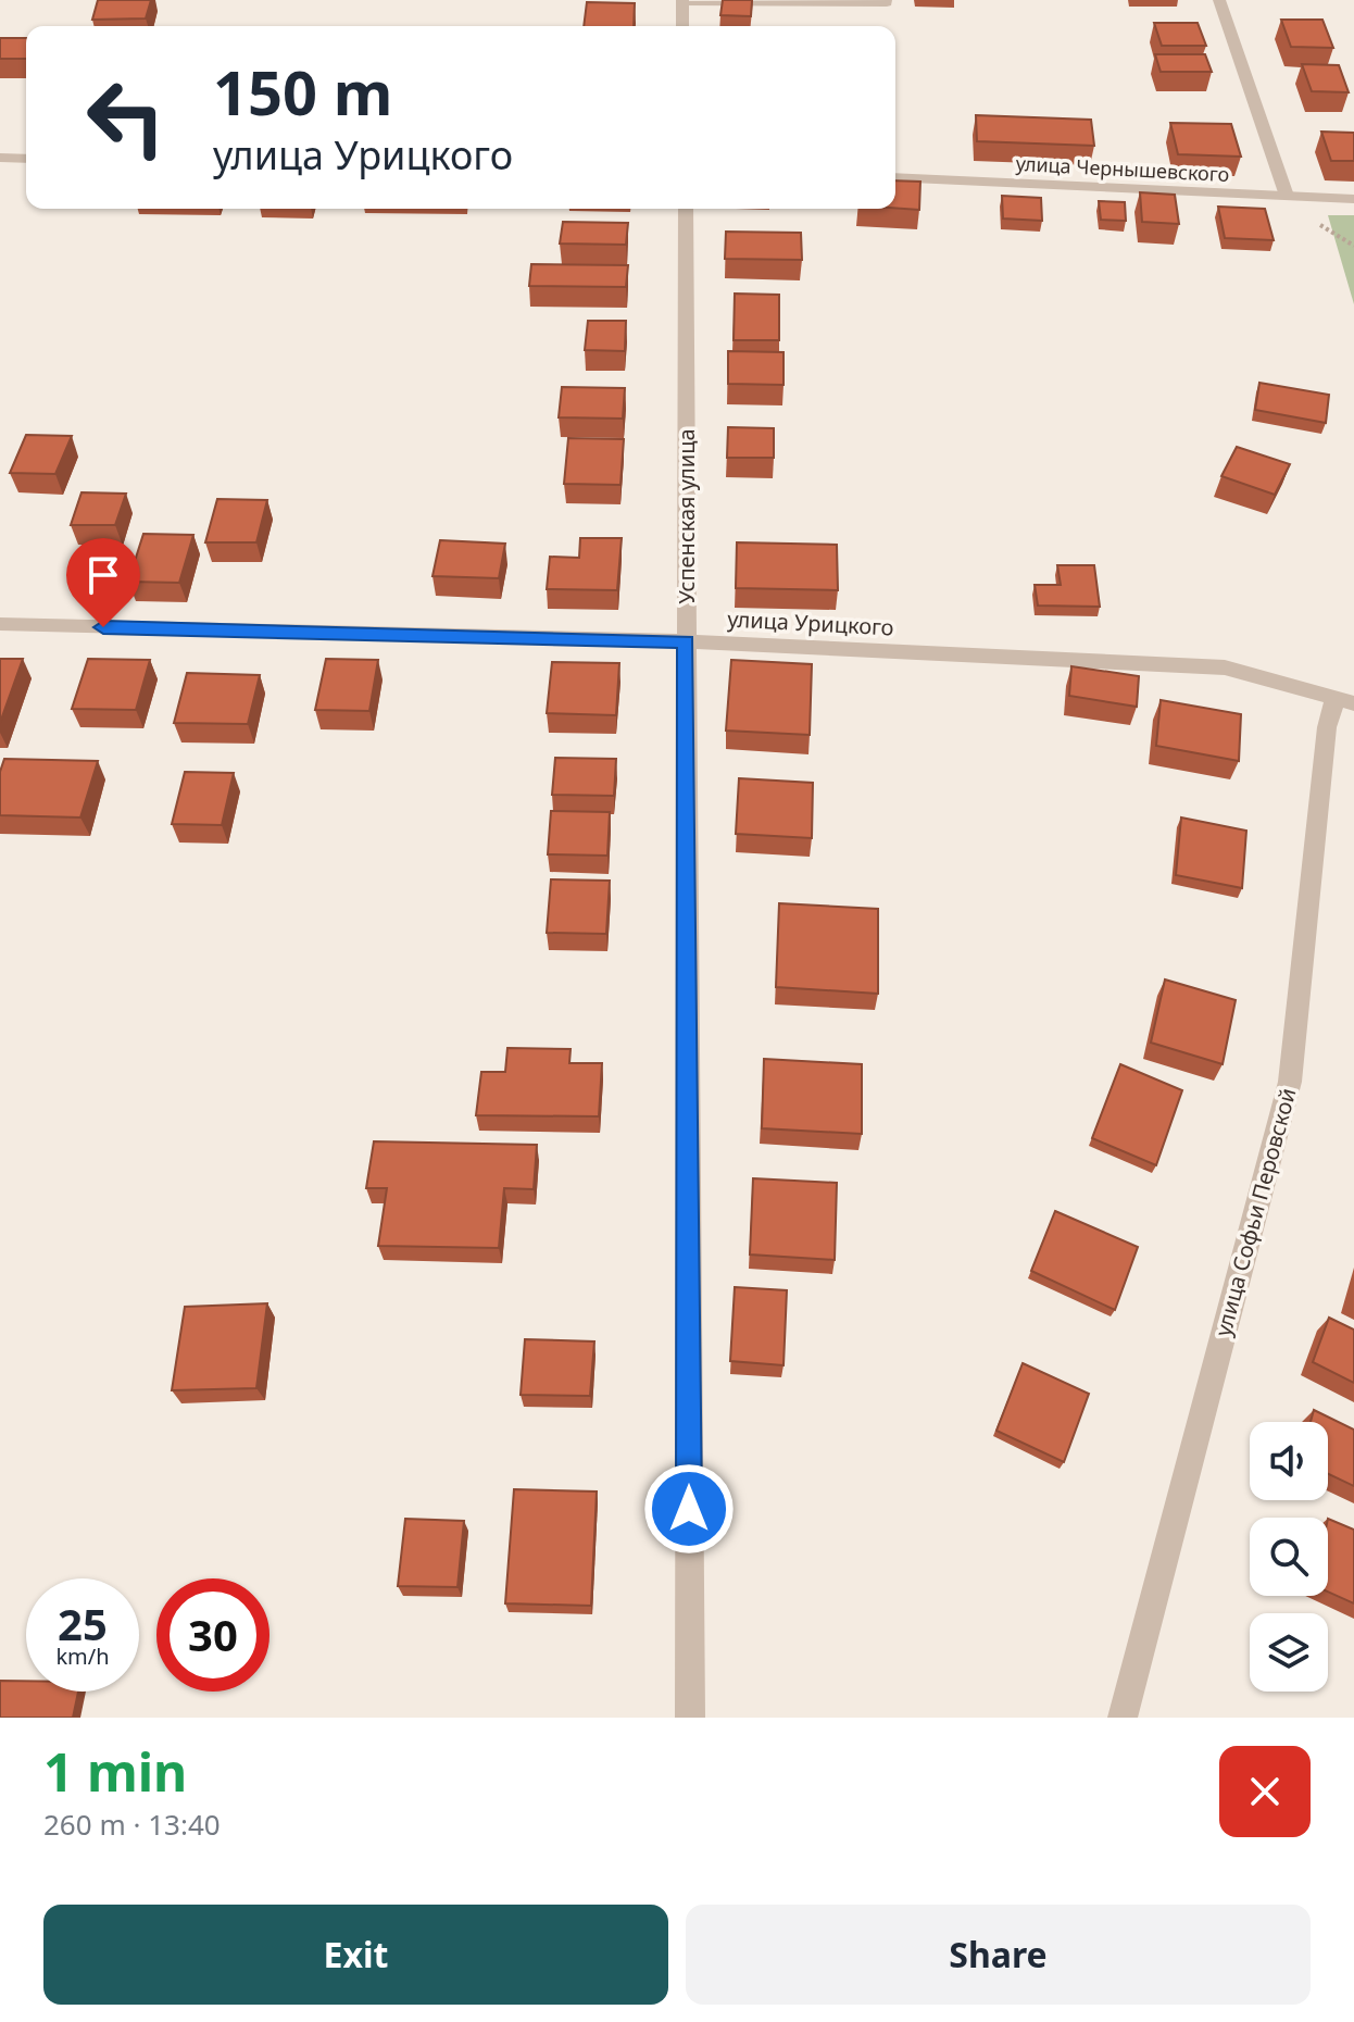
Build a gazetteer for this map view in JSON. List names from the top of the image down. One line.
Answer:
{"streets":{"street":["улица Чернышевского","Успенская улица","улица Урицкого","улица Софьи Перовской"]},"crossings":[["Успенская улица","улица Урицкого"],["улица Урицкого","улица Софьи Перовской"]],"page":{"turn":["150 m","улица Урицкого"],"speed":"25 km/h","limit":"30","heading":["1 min","260 m · 13:40"],"buttons":["Exit","Share"]}}
